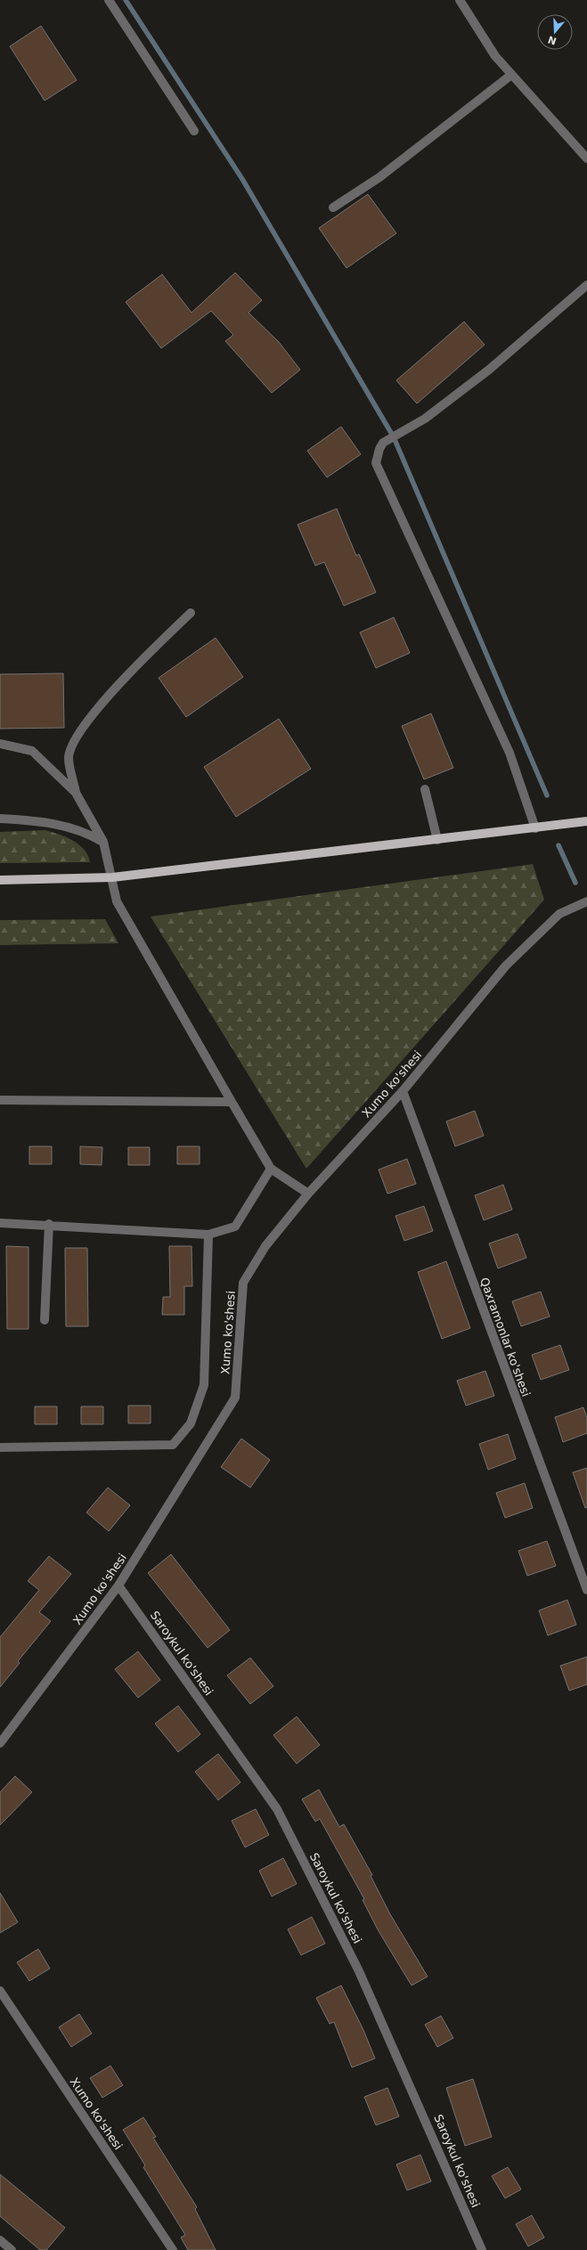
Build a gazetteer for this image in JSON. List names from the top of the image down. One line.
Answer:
{"streets":{"street":["Xumo ko'shesi","Qaxramonlar ko'shesi","Saroykul ko'shesi"]},"crossings":[["Xumo ko'shesi","Qaxramonlar ko'shesi"],["Xumo ko'shesi","Saroykul ko'shesi"]],"north":"bottom"}
